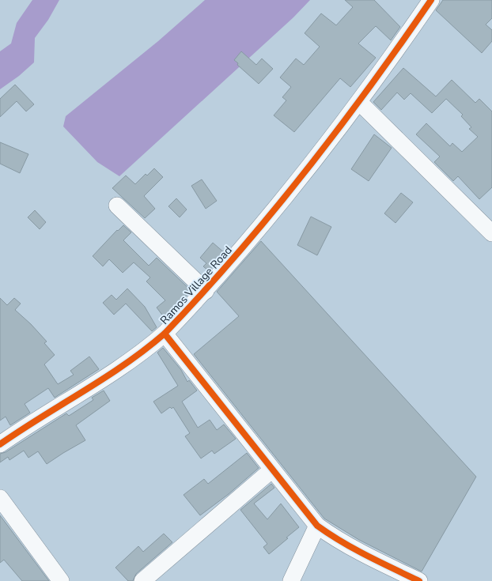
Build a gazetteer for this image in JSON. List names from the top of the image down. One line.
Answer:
{"streets":{"street":["Ramos Village Road"]}}
